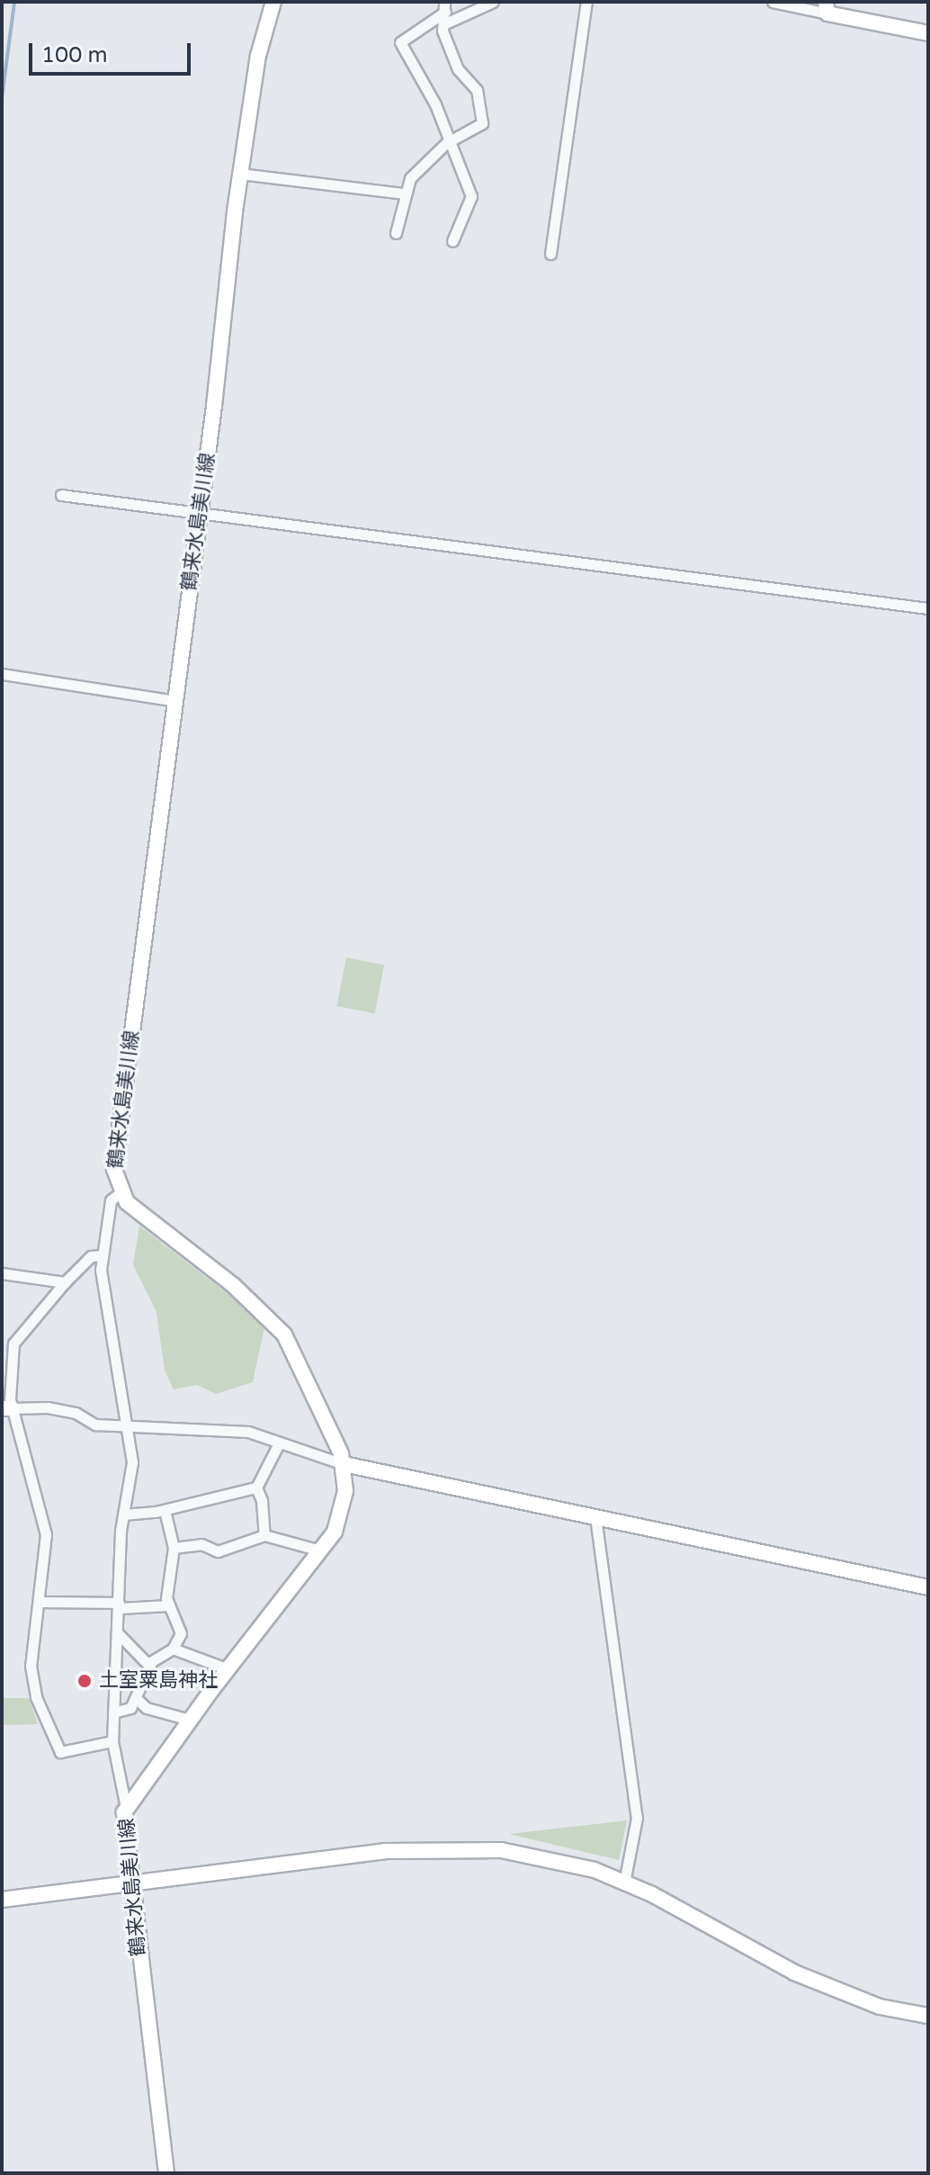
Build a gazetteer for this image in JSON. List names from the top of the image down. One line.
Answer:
{"streets":{"main road":["鶴来水島美川線"]},"places":["土室粟島神社"],"scale_bar":"100 m"}
